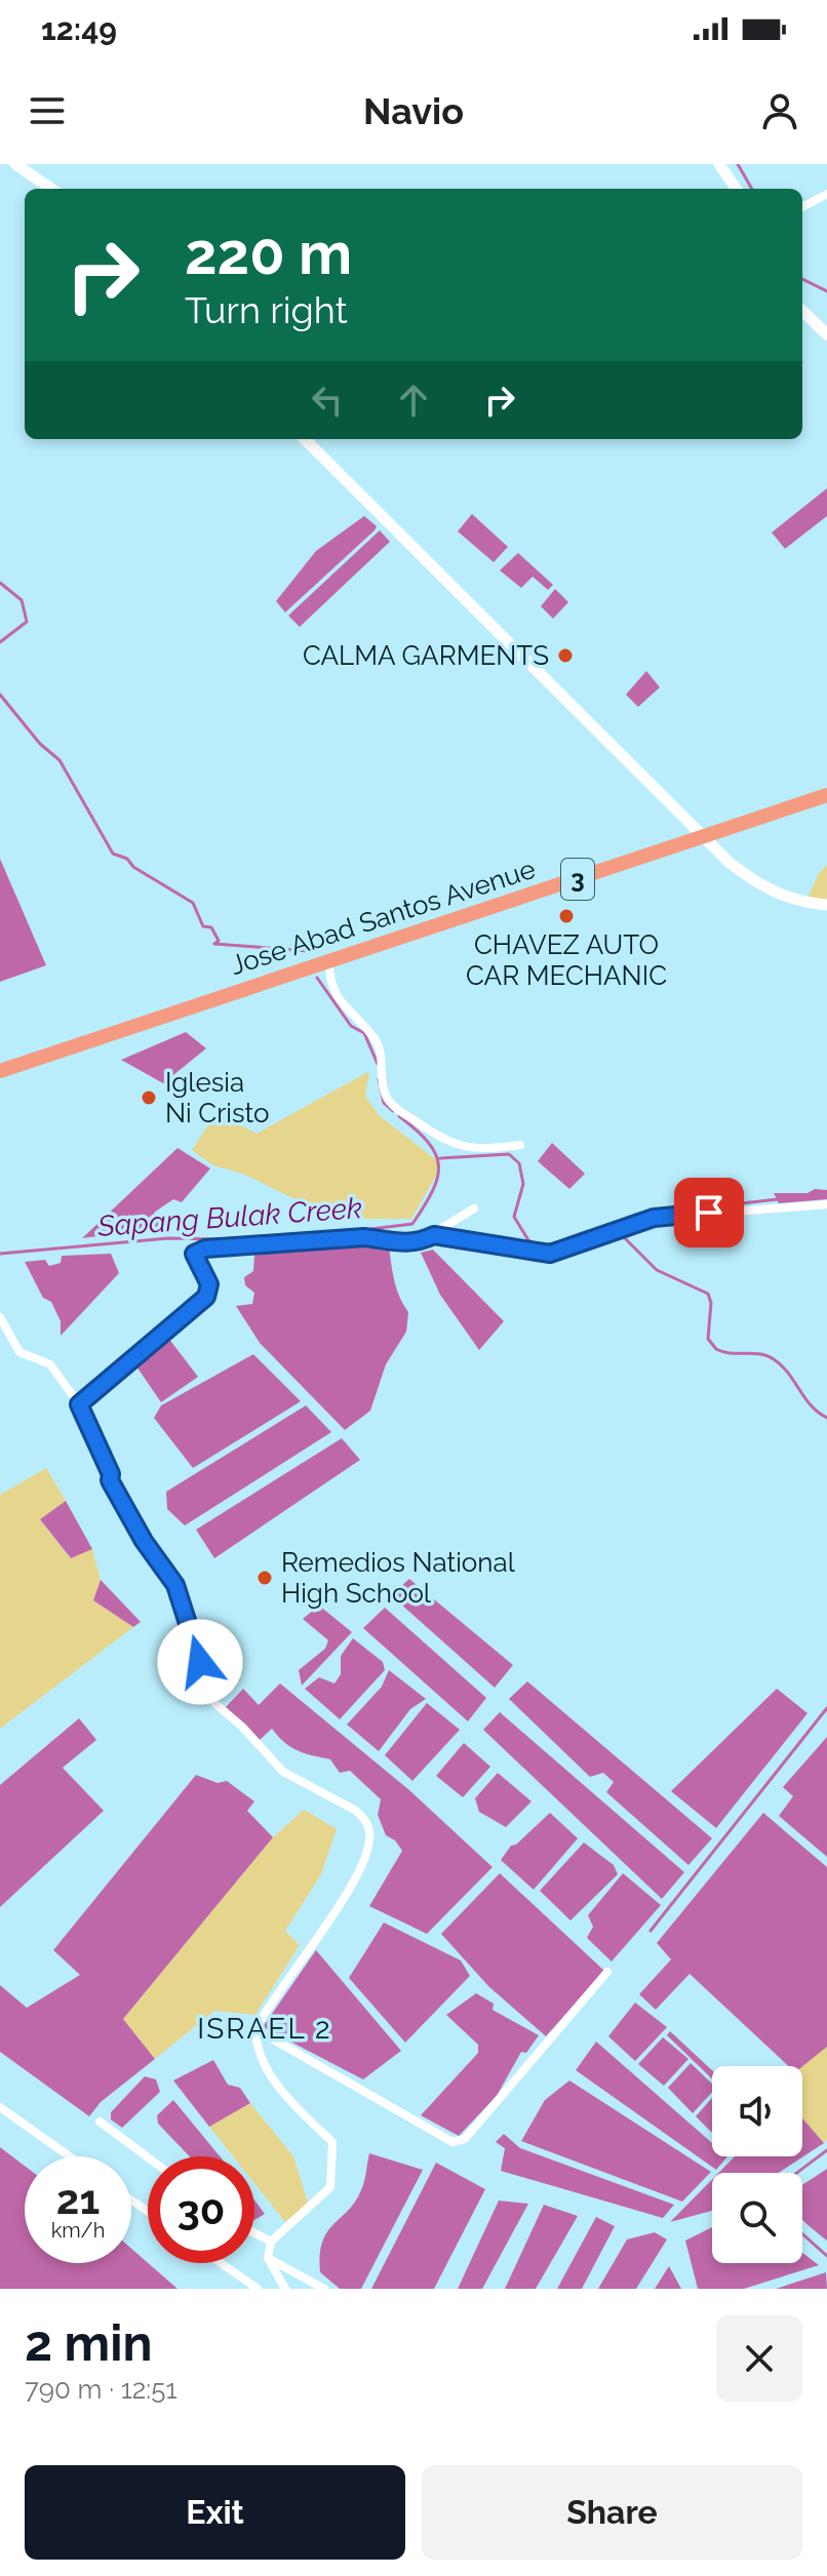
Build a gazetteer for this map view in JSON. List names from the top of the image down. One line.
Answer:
{"streets":{"highway":["3","Jose Abad Santos Avenue"]},"districts":["ISRAEL 2"],"water":["Sapang Bulak Creek"],"places":["CALMA GARMENTS","CHAVEZ AUTO CAR MECHANIC","Iglesia Ni Cristo","Remedios National High School"],"page":{"status":"12:49","header":"Navio","turn":["220 m","Turn right"],"speed":"21 km/h","limit":"30","heading":["2 min","790 m · 12:51"],"buttons":["Exit","Share"]}}
